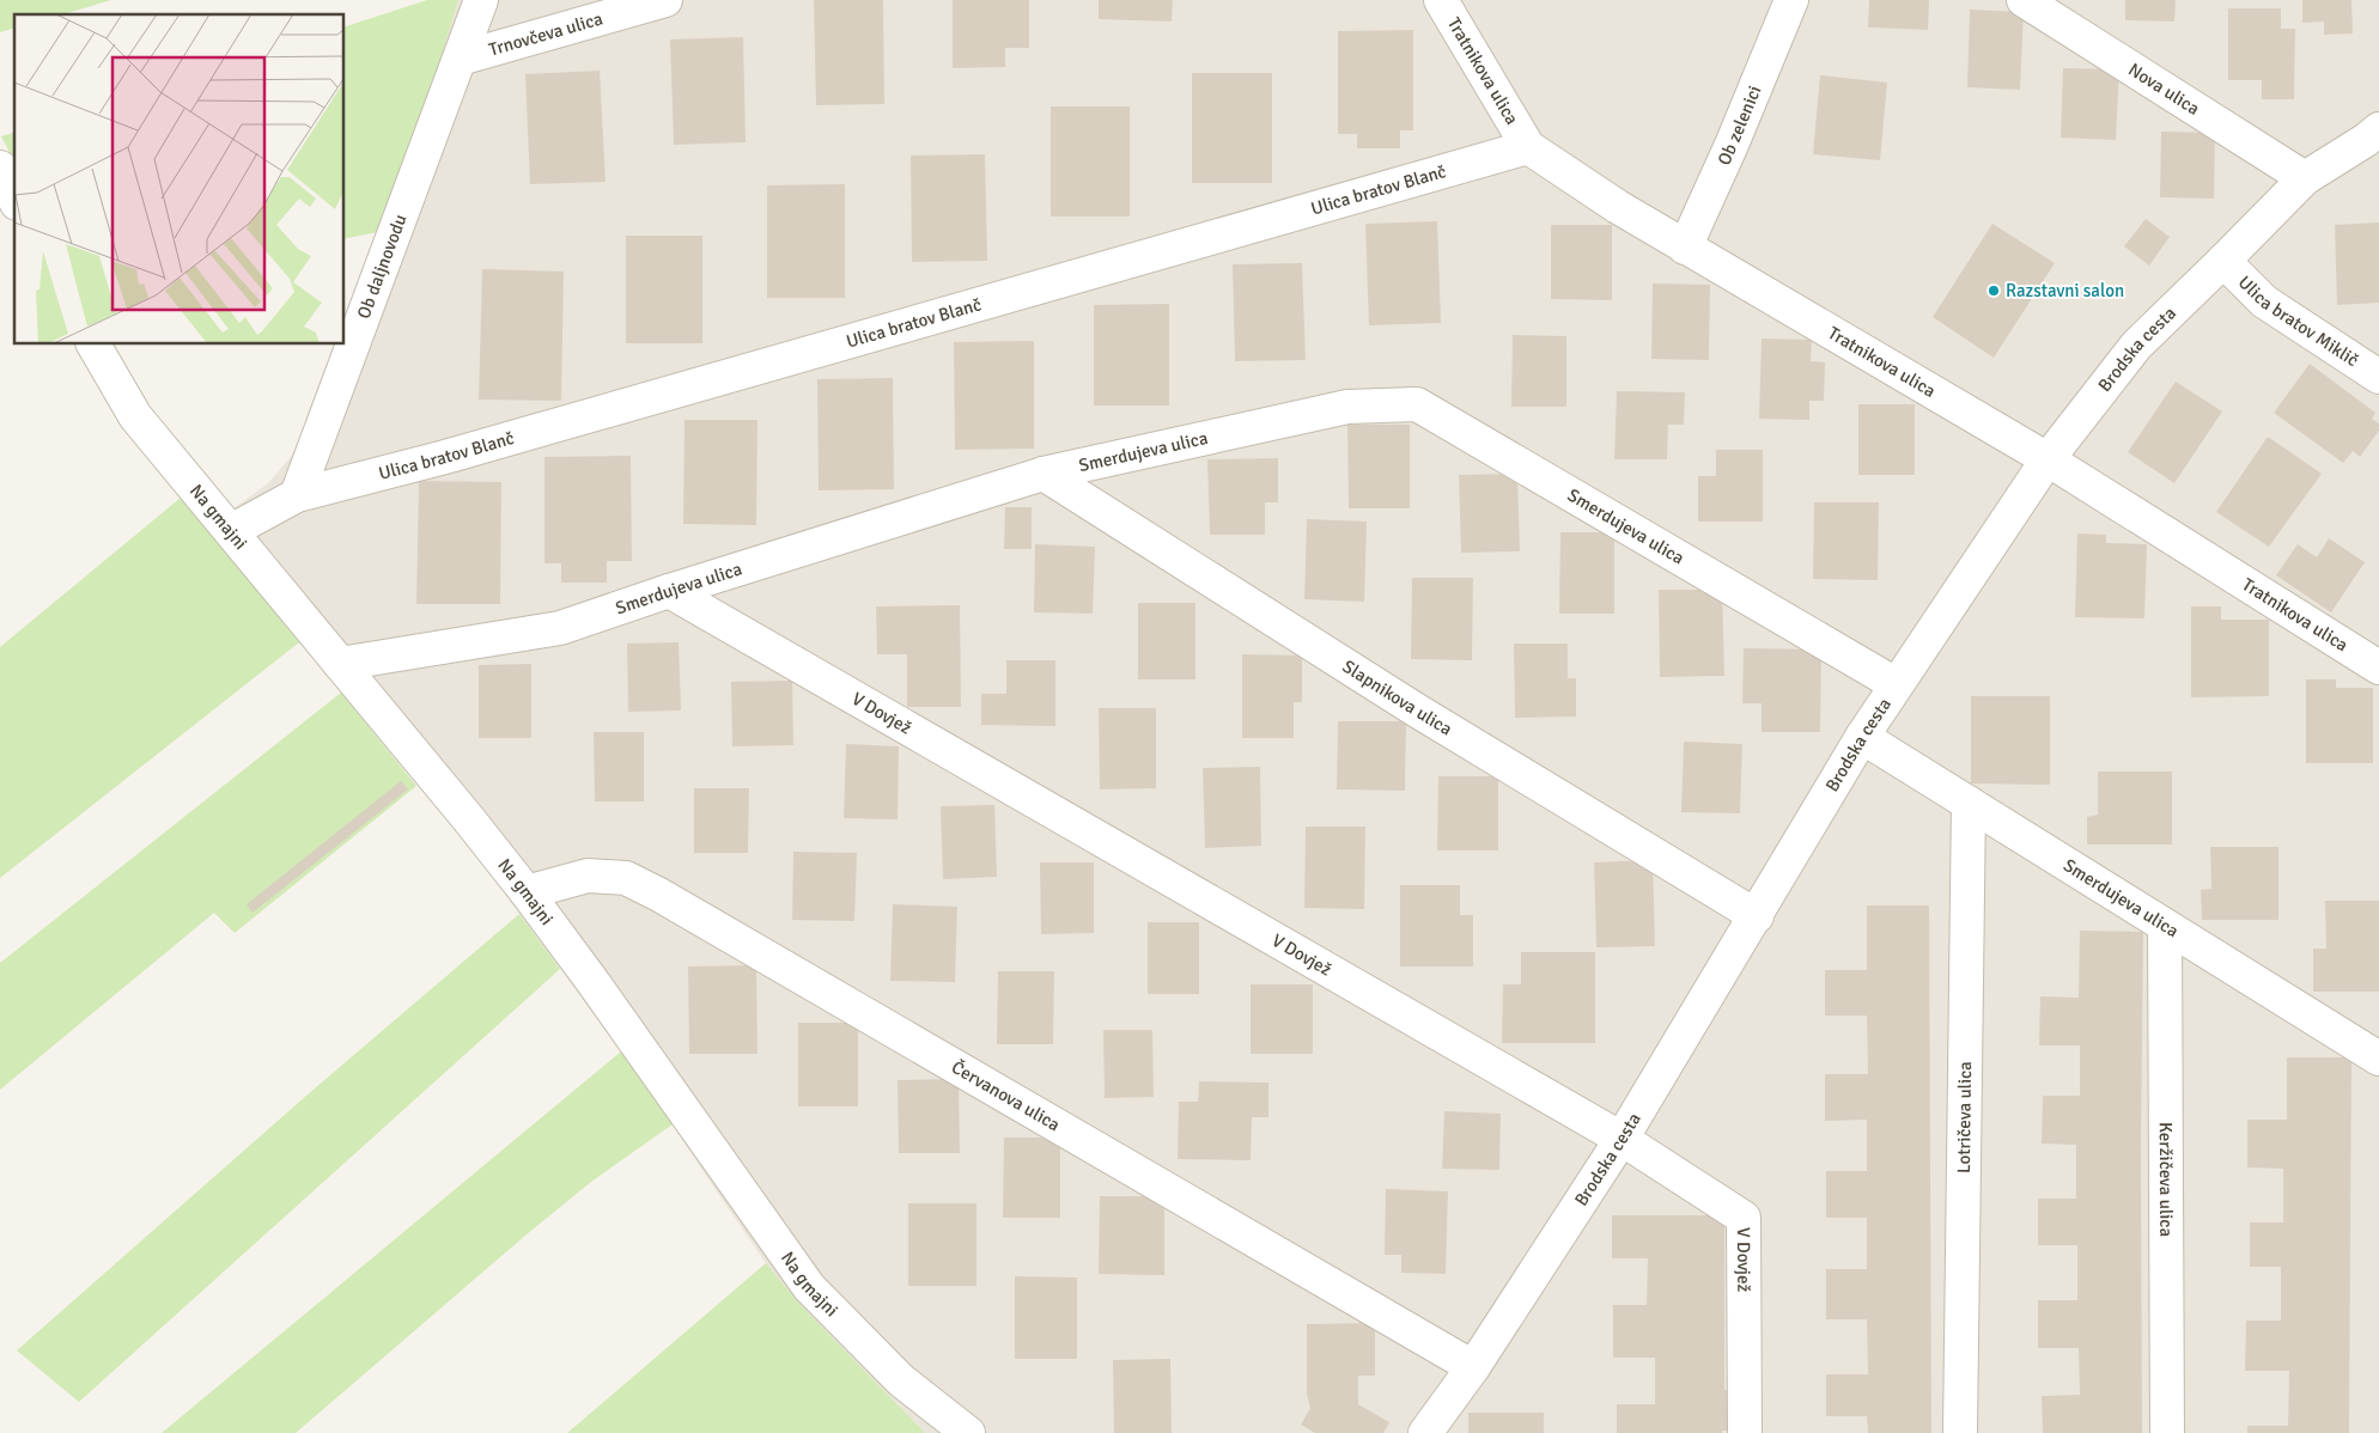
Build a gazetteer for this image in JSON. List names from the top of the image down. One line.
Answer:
{"streets":{"street":["Trnovčeva ulica","Tratnikova ulica","Nova ulica","Ob zelenici","Ulica bratov Blanč","Ob daljnovodu","Ulica bratov Miklič","Brodska cesta","Smerdujeva ulica","Na gmajni","Slapnikova ulica","V Dovjež","Červanova ulica","Lotričeva ulica","Keržičeva ulica"]},"crossings":[["Trnovčeva ulica","Ob daljnovodu"],["Tratnikova ulica","Ob zelenici"],["Tratnikova ulica","Ulica bratov Blanč"],["Tratnikova ulica","Brodska cesta"],["Nova ulica","Brodska cesta"],["Ulica bratov Blanč","Ob daljnovodu"],["Ulica bratov Miklič","Brodska cesta"],["Brodska cesta","Smerdujeva ulica"],["Brodska cesta","Slapnikova ulica"],["Brodska cesta","V Dovjež"],["Brodska cesta","Červanova ulica"],["Smerdujeva ulica","Na gmajni"],["Smerdujeva ulica","Slapnikova ulica"],["Smerdujeva ulica","V Dovjež"],["Smerdujeva ulica","Lotričeva ulica"],["Smerdujeva ulica","Keržičeva ulica"],["Na gmajni","Červanova ulica"]],"places":["Razstavni salon"]}
